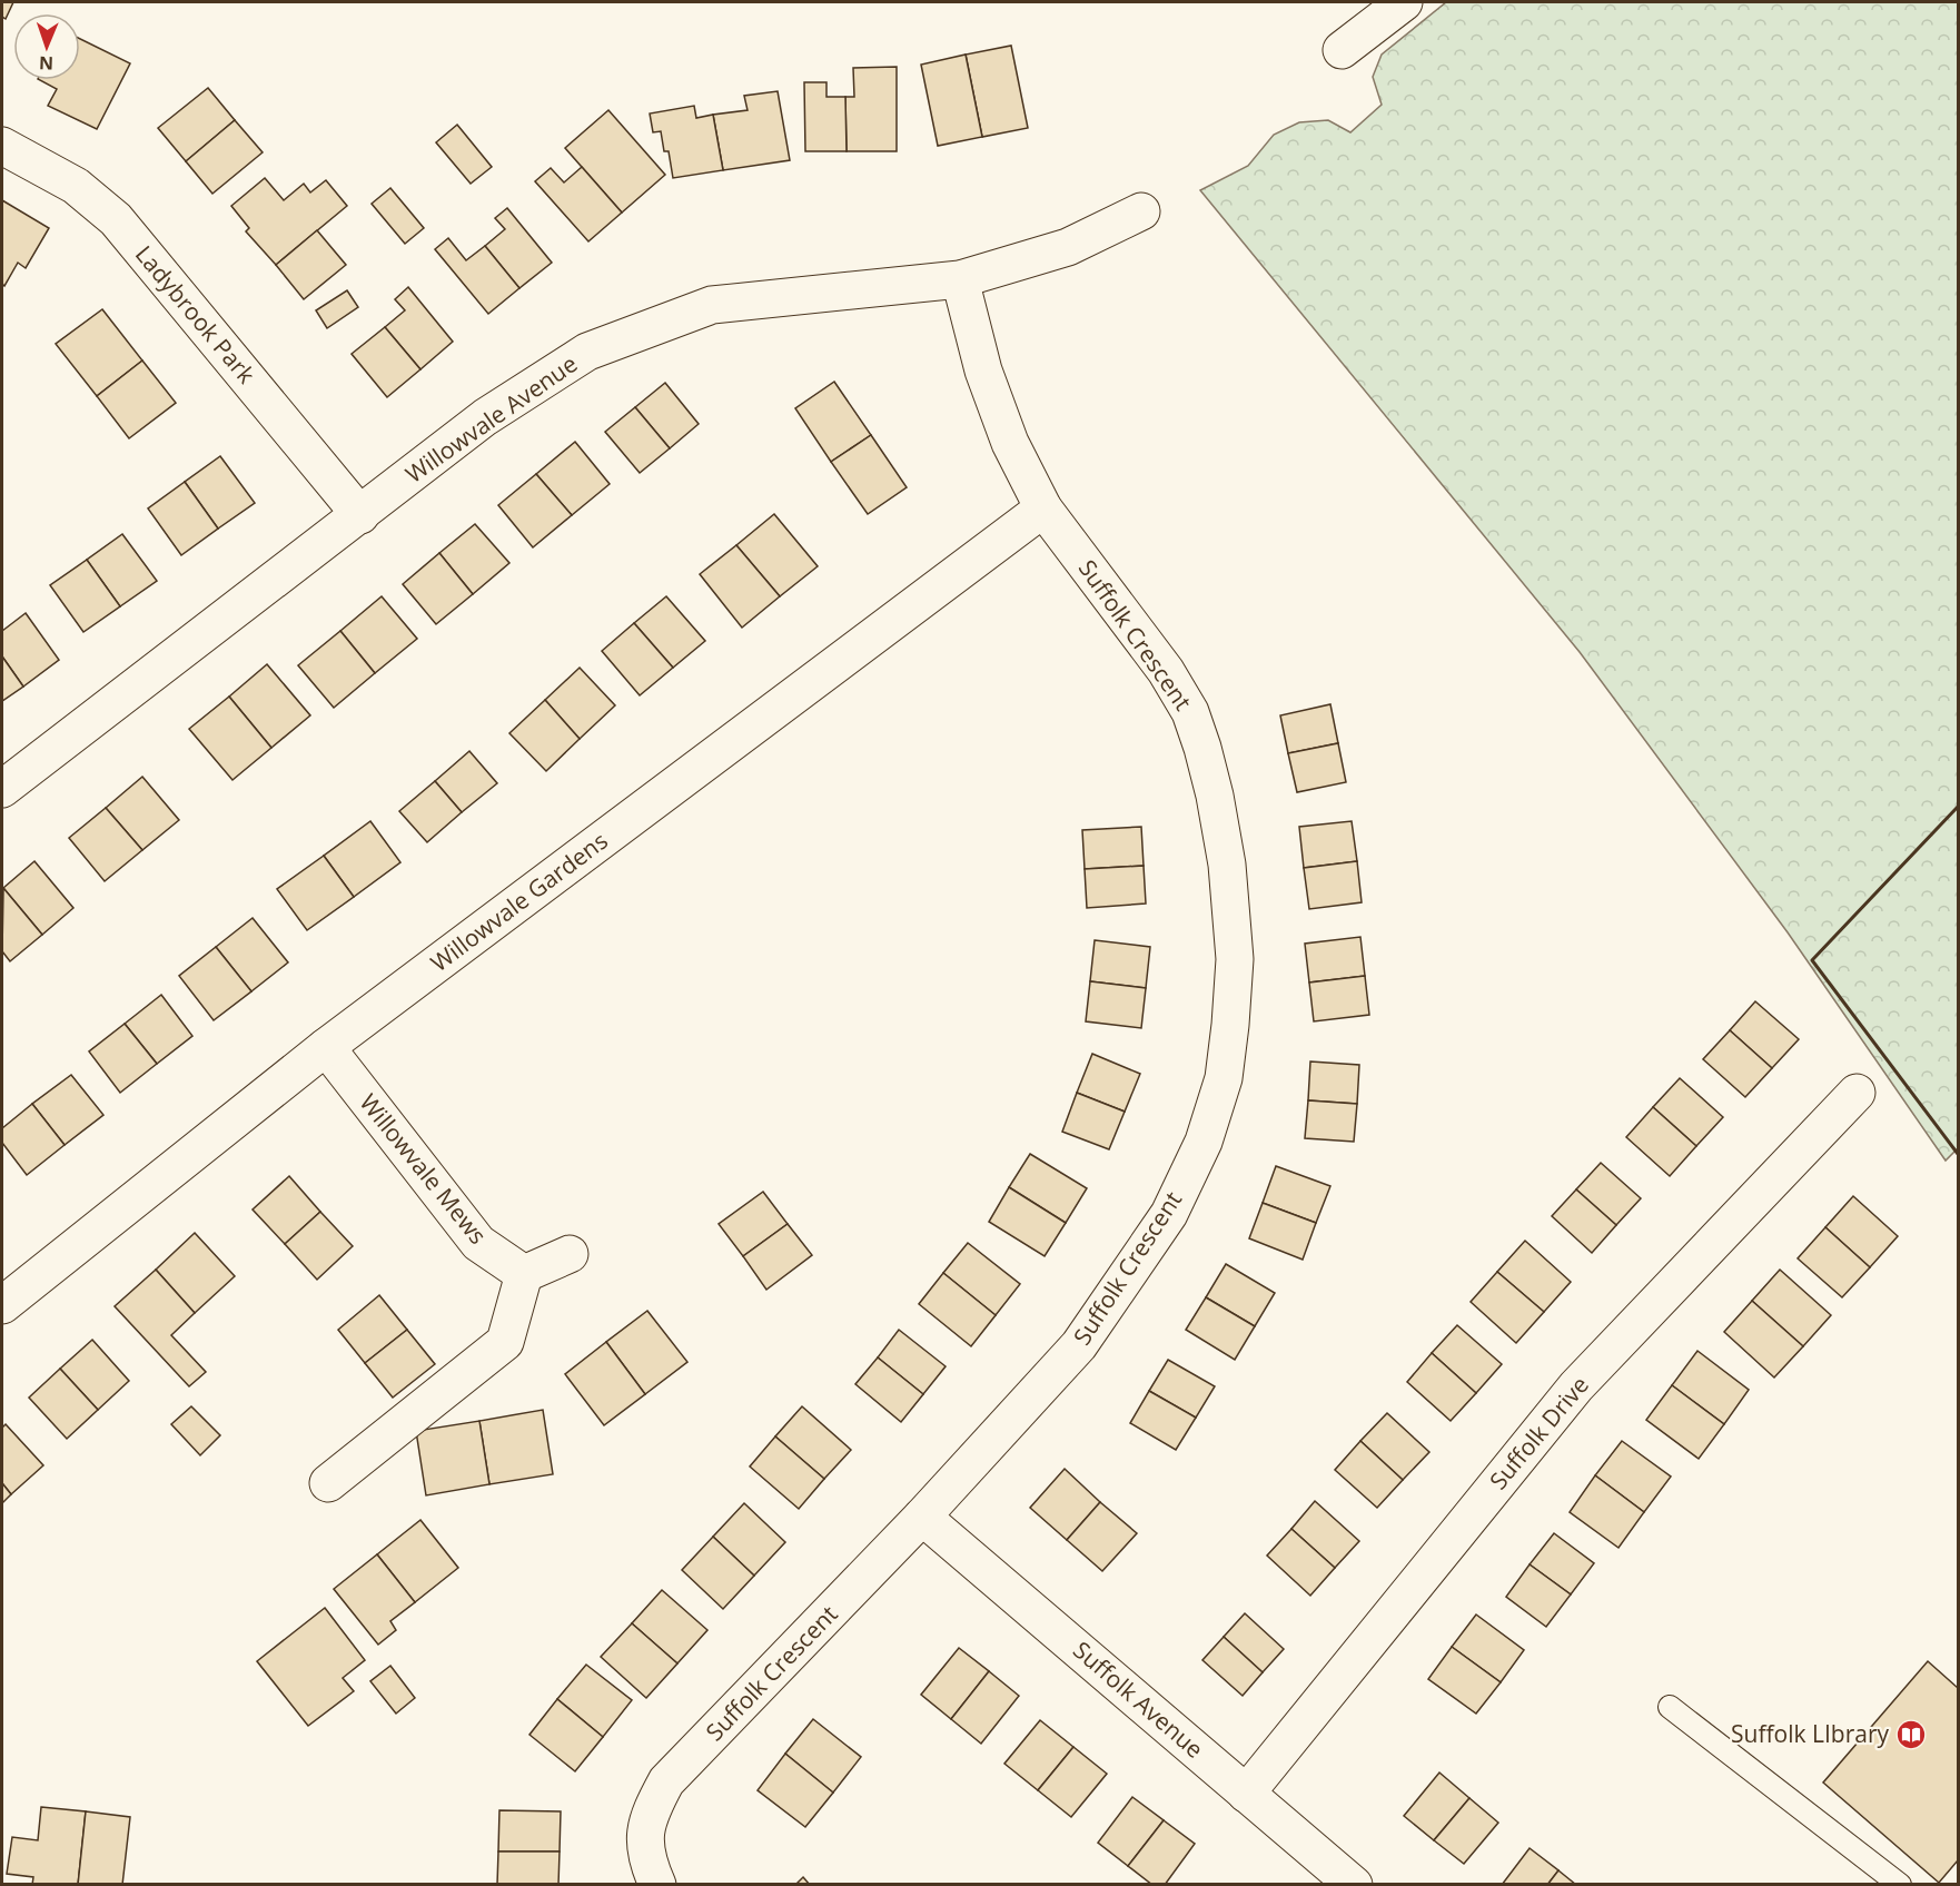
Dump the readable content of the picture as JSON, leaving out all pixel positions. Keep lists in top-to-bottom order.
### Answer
{
  "streets": {
    "street": [
      "Ladybrook Park",
      "Willowvale Avenue",
      "Suffolk Crescent",
      "Willowvale Gardens",
      "Willowvale Mews",
      "Suffolk Drive",
      "Suffolk Avenue"
    ]
  },
  "crossings": [
    ["Ladybrook Park", "Willowvale Avenue"],
    ["Willowvale Avenue", "Suffolk Crescent"],
    ["Suffolk Crescent", "Willowvale Gardens"],
    ["Suffolk Crescent", "Suffolk Avenue"],
    ["Willowvale Gardens", "Willowvale Mews"],
    ["Suffolk Drive", "Suffolk Avenue"]
  ],
  "places": {
    "library": ["Suffolk LIbrary"]
  },
  "north": "bottom"
}
